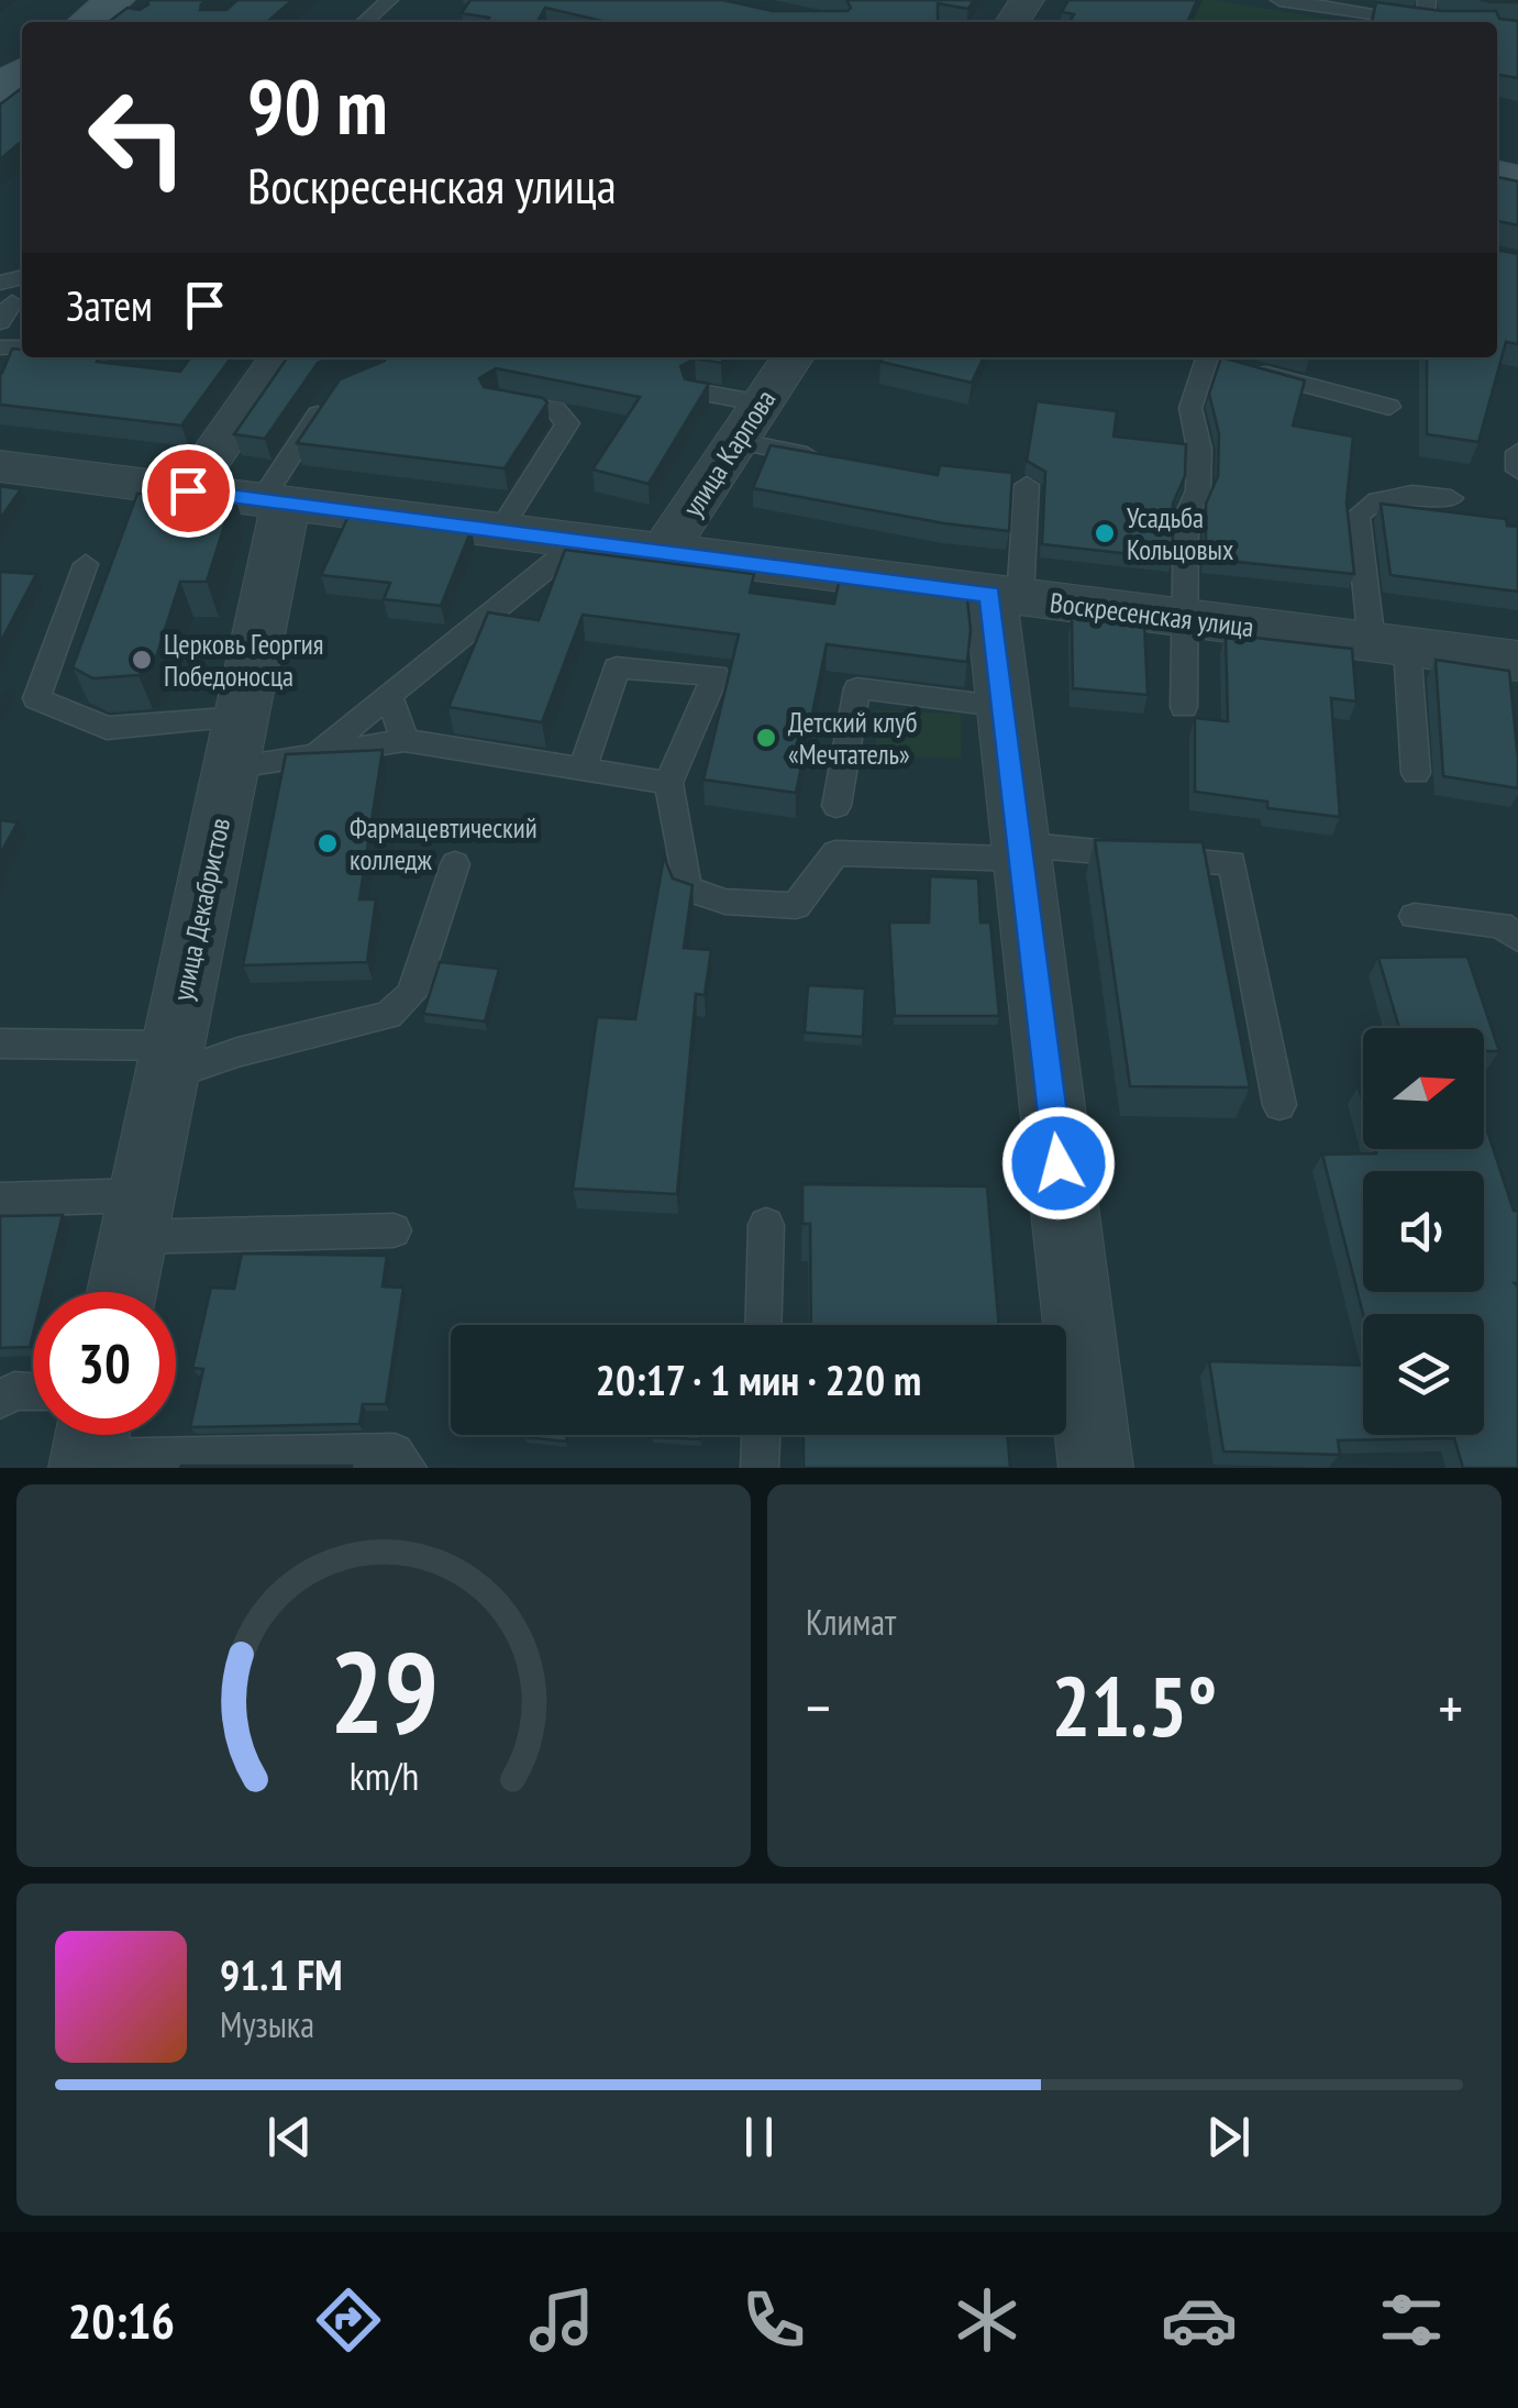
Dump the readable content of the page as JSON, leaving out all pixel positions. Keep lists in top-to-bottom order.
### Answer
{
  "streets": {
    "street": ["улица Карпова", "Воскресенская улица", "улица Декабристов"]
  },
  "crossings": [
    ["улица Карпова", "Воскресенская улица"],
    ["Воскресенская улица", "улица Декабристов"]
  ],
  "places": [
    "Усадьба Кольцовых",
    "Церковь Георгия Победоносца",
    "Детский клуб «Мечтатель»",
    "Фармацевтический колледж"
  ],
  "north": "right",
  "page": {
    "turn": ["90 m", "Воскресенская улица"],
    "then": "Затем",
    "limit": "30",
    "trip": "20:17 · 1 мин · 220 m",
    "tile": "Климат",
    "heat": ["−", "21.5°", "+"],
    "song": ["91.1 FM", "Музыка"],
    "tabs": "20:16",
    "gauge": ["29", "km/h"]
  }
}
